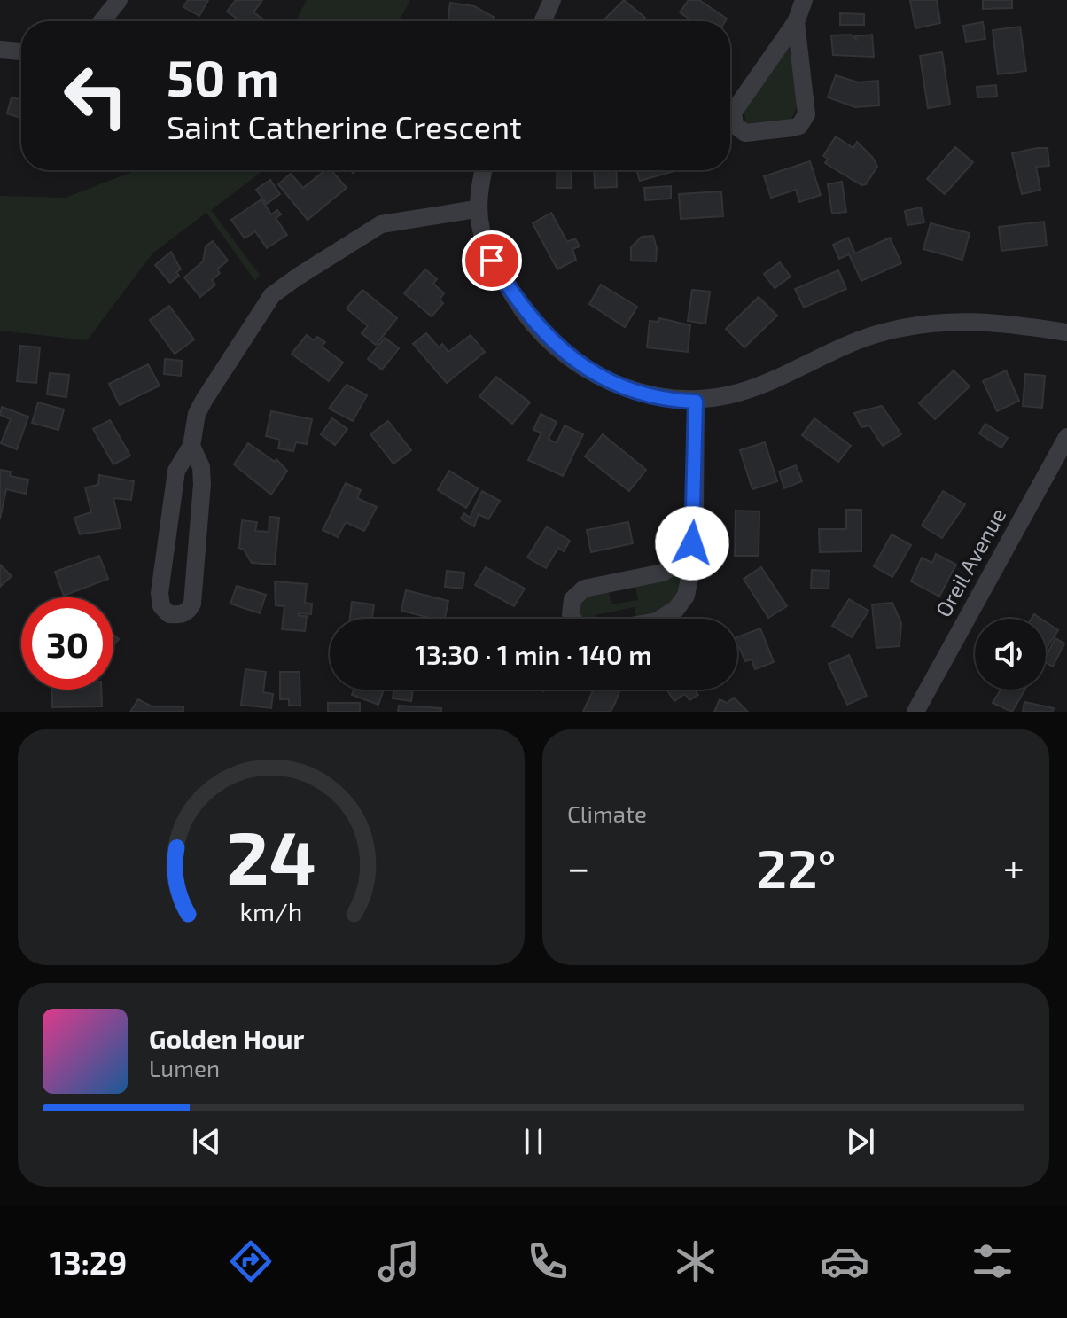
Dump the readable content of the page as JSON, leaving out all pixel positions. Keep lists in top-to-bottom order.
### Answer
{
  "streets": {
    "street": ["Oreil Avenue"]
  },
  "page": {
    "turn": ["50 m", "Saint Catherine Crescent"],
    "limit": "30",
    "trip": "13:30 · 1 min · 140 m",
    "tile": "Climate",
    "heat": ["−", "22°", "+"],
    "song": ["Golden Hour", "Lumen"],
    "tabs": "13:29",
    "gauge": ["24", "km/h"]
  }
}
